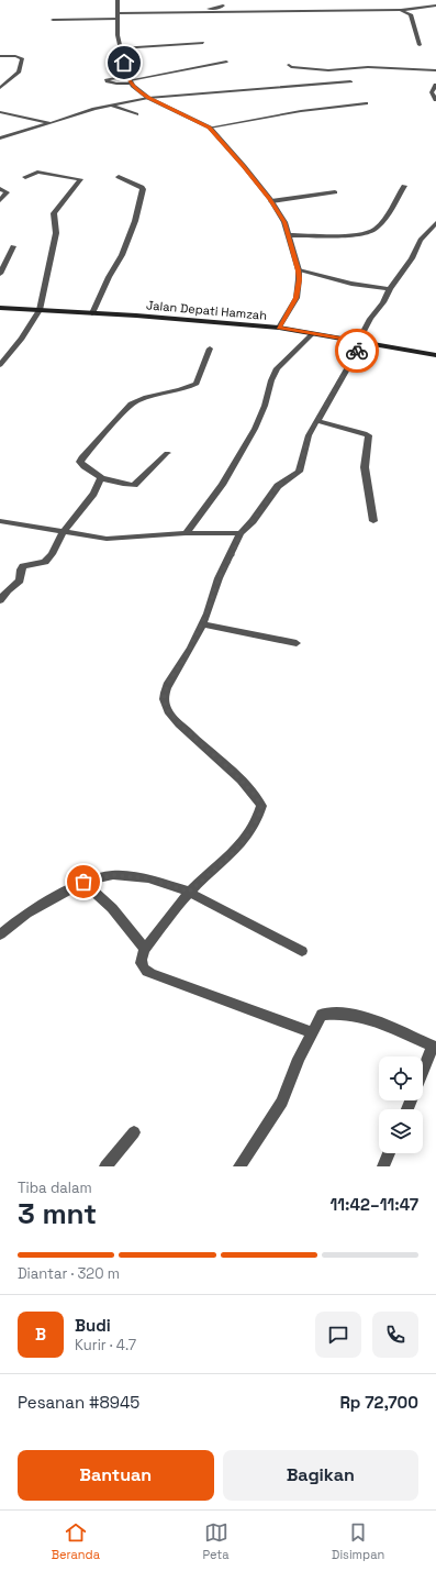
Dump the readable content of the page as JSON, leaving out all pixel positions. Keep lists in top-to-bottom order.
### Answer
{
  "streets": {
    "main road": ["Jalan Depati Hamzah"]
  },
  "page": {
    "heading": ["3 mnt", "Tiba dalam", "11:42–11:47"],
    "panel": [
      "Budi",
      "Kurir · 4.7",
      "Pesanan #8945",
      "Rp 72,700"
    ],
    "bar": "Diantar · 320 m",
    "round": "B",
    "buttons": ["Bantuan", "Bagikan"],
    "tabs": ["Beranda", "Peta", "Disimpan"]
  }
}
